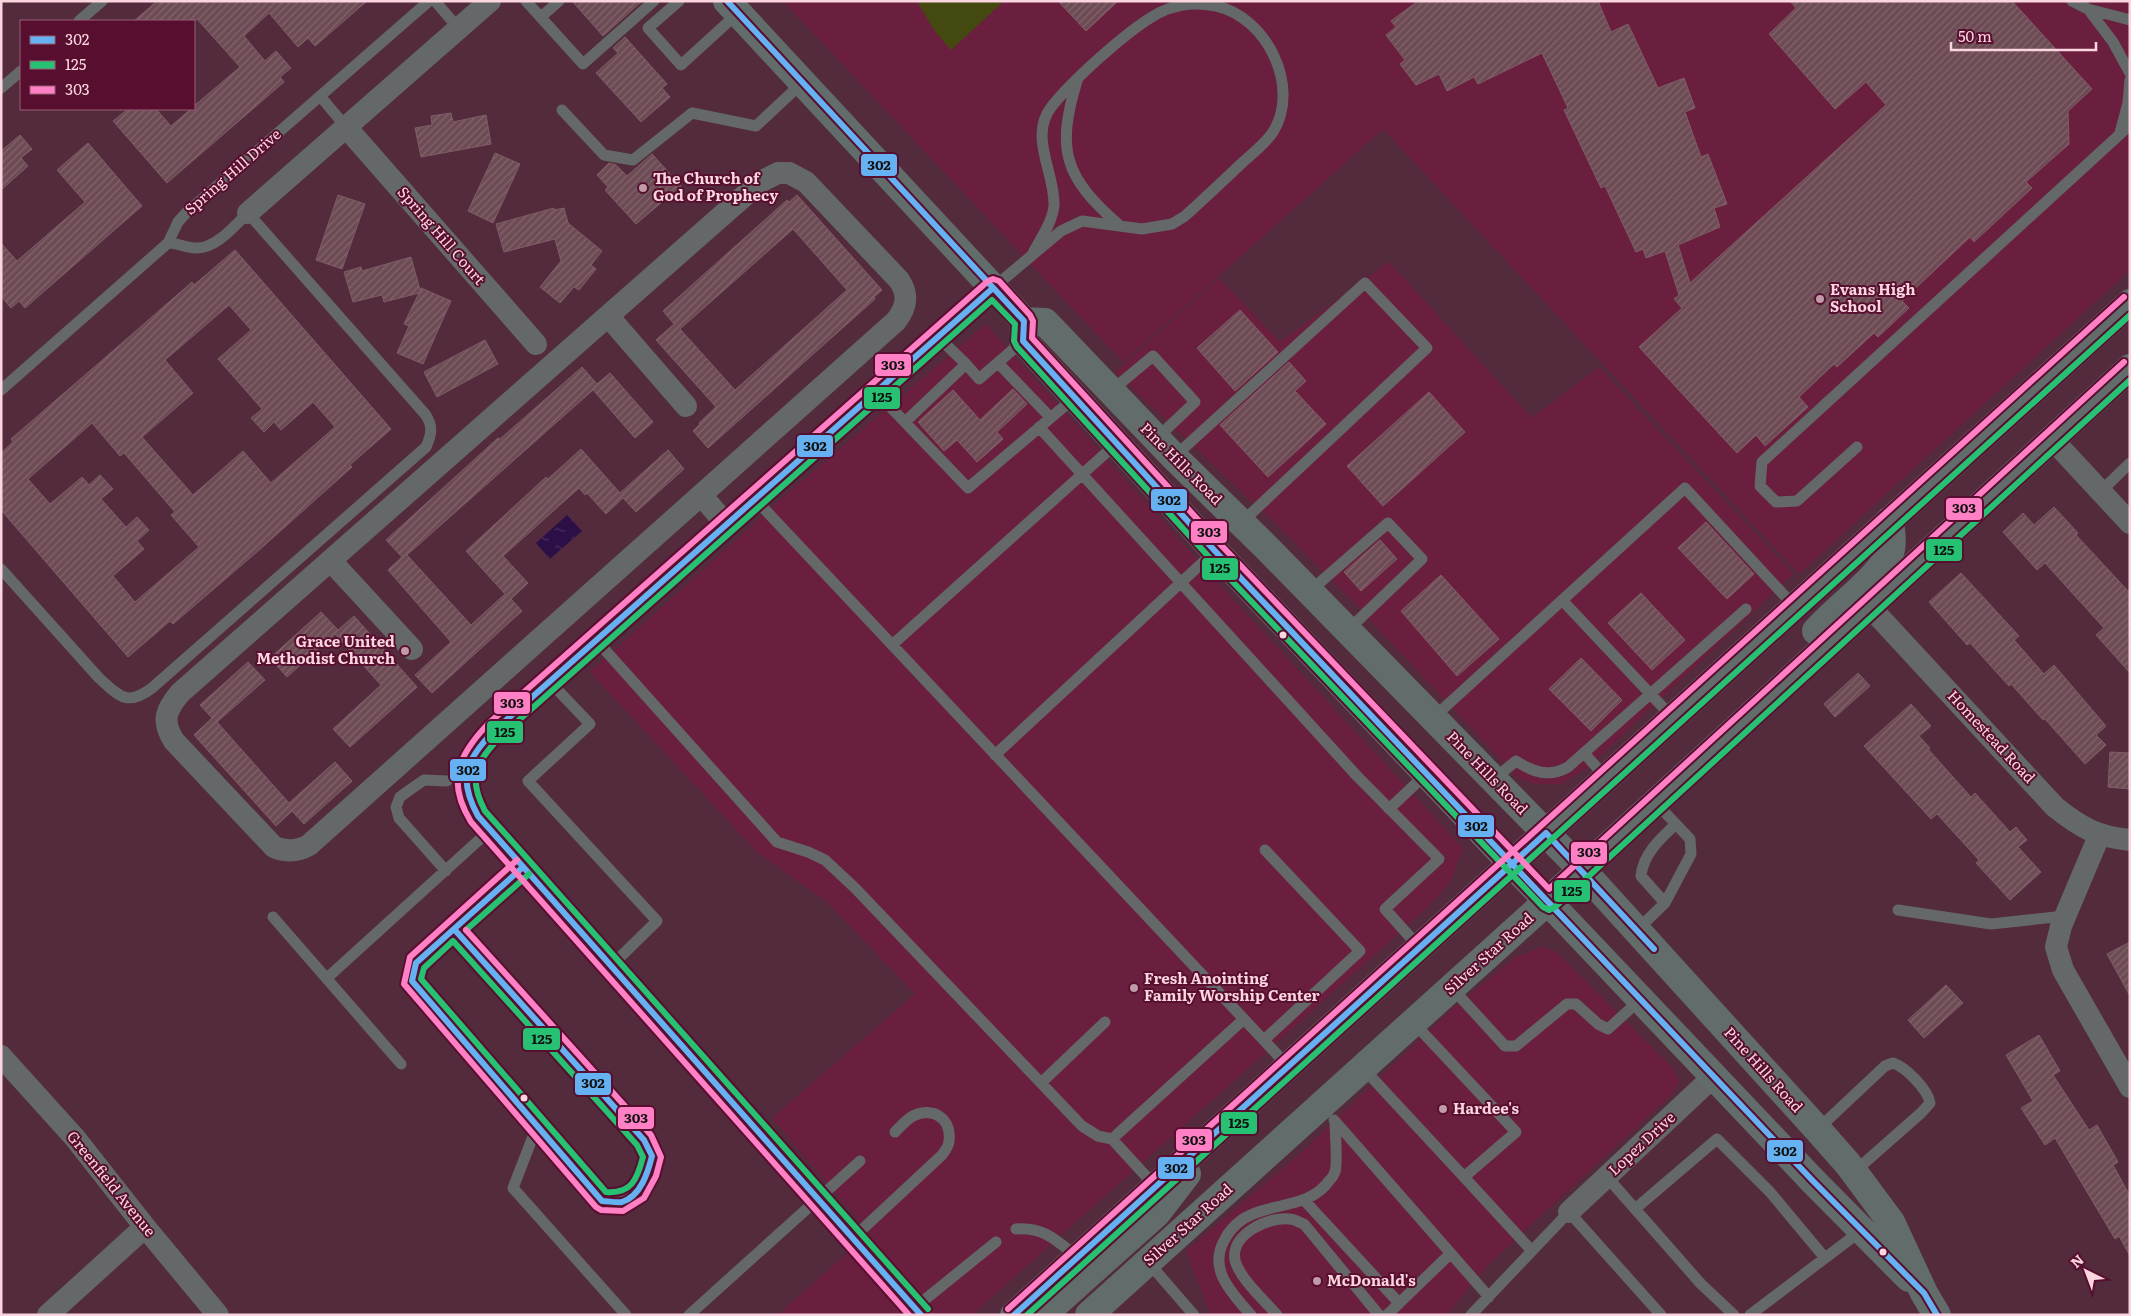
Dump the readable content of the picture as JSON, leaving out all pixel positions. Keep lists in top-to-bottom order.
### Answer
{
  "streets": {
    "main road": ["Pine Hills Road", "Silver Star Road"],
    "street": [
      "Spring Hill Court",
      "Homestead Road",
      "Lopez Drive",
      "Greenfield Avenue"
    ],
    "lane": ["Spring Hill Drive"]
  },
  "crossings": [
    ["Pine Hills Road", "Silver Star Road"],
    ["Pine Hills Road", "Lopez Drive"],
    ["Homestead Road", "Silver Star Road"]
  ],
  "places": [
    "The Church of God of Prophecy",
    "Evans High School",
    "Grace United Methodist Church",
    "Fresh Anointing Family Worship Center",
    "Hardee's",
    "McDonald's"
  ],
  "lines": ["transit line 302", "transit line 303", "transit line 125"],
  "legend": ["302", "125", "303"],
  "scale_bar": "50 m",
  "north": "top left"
}
